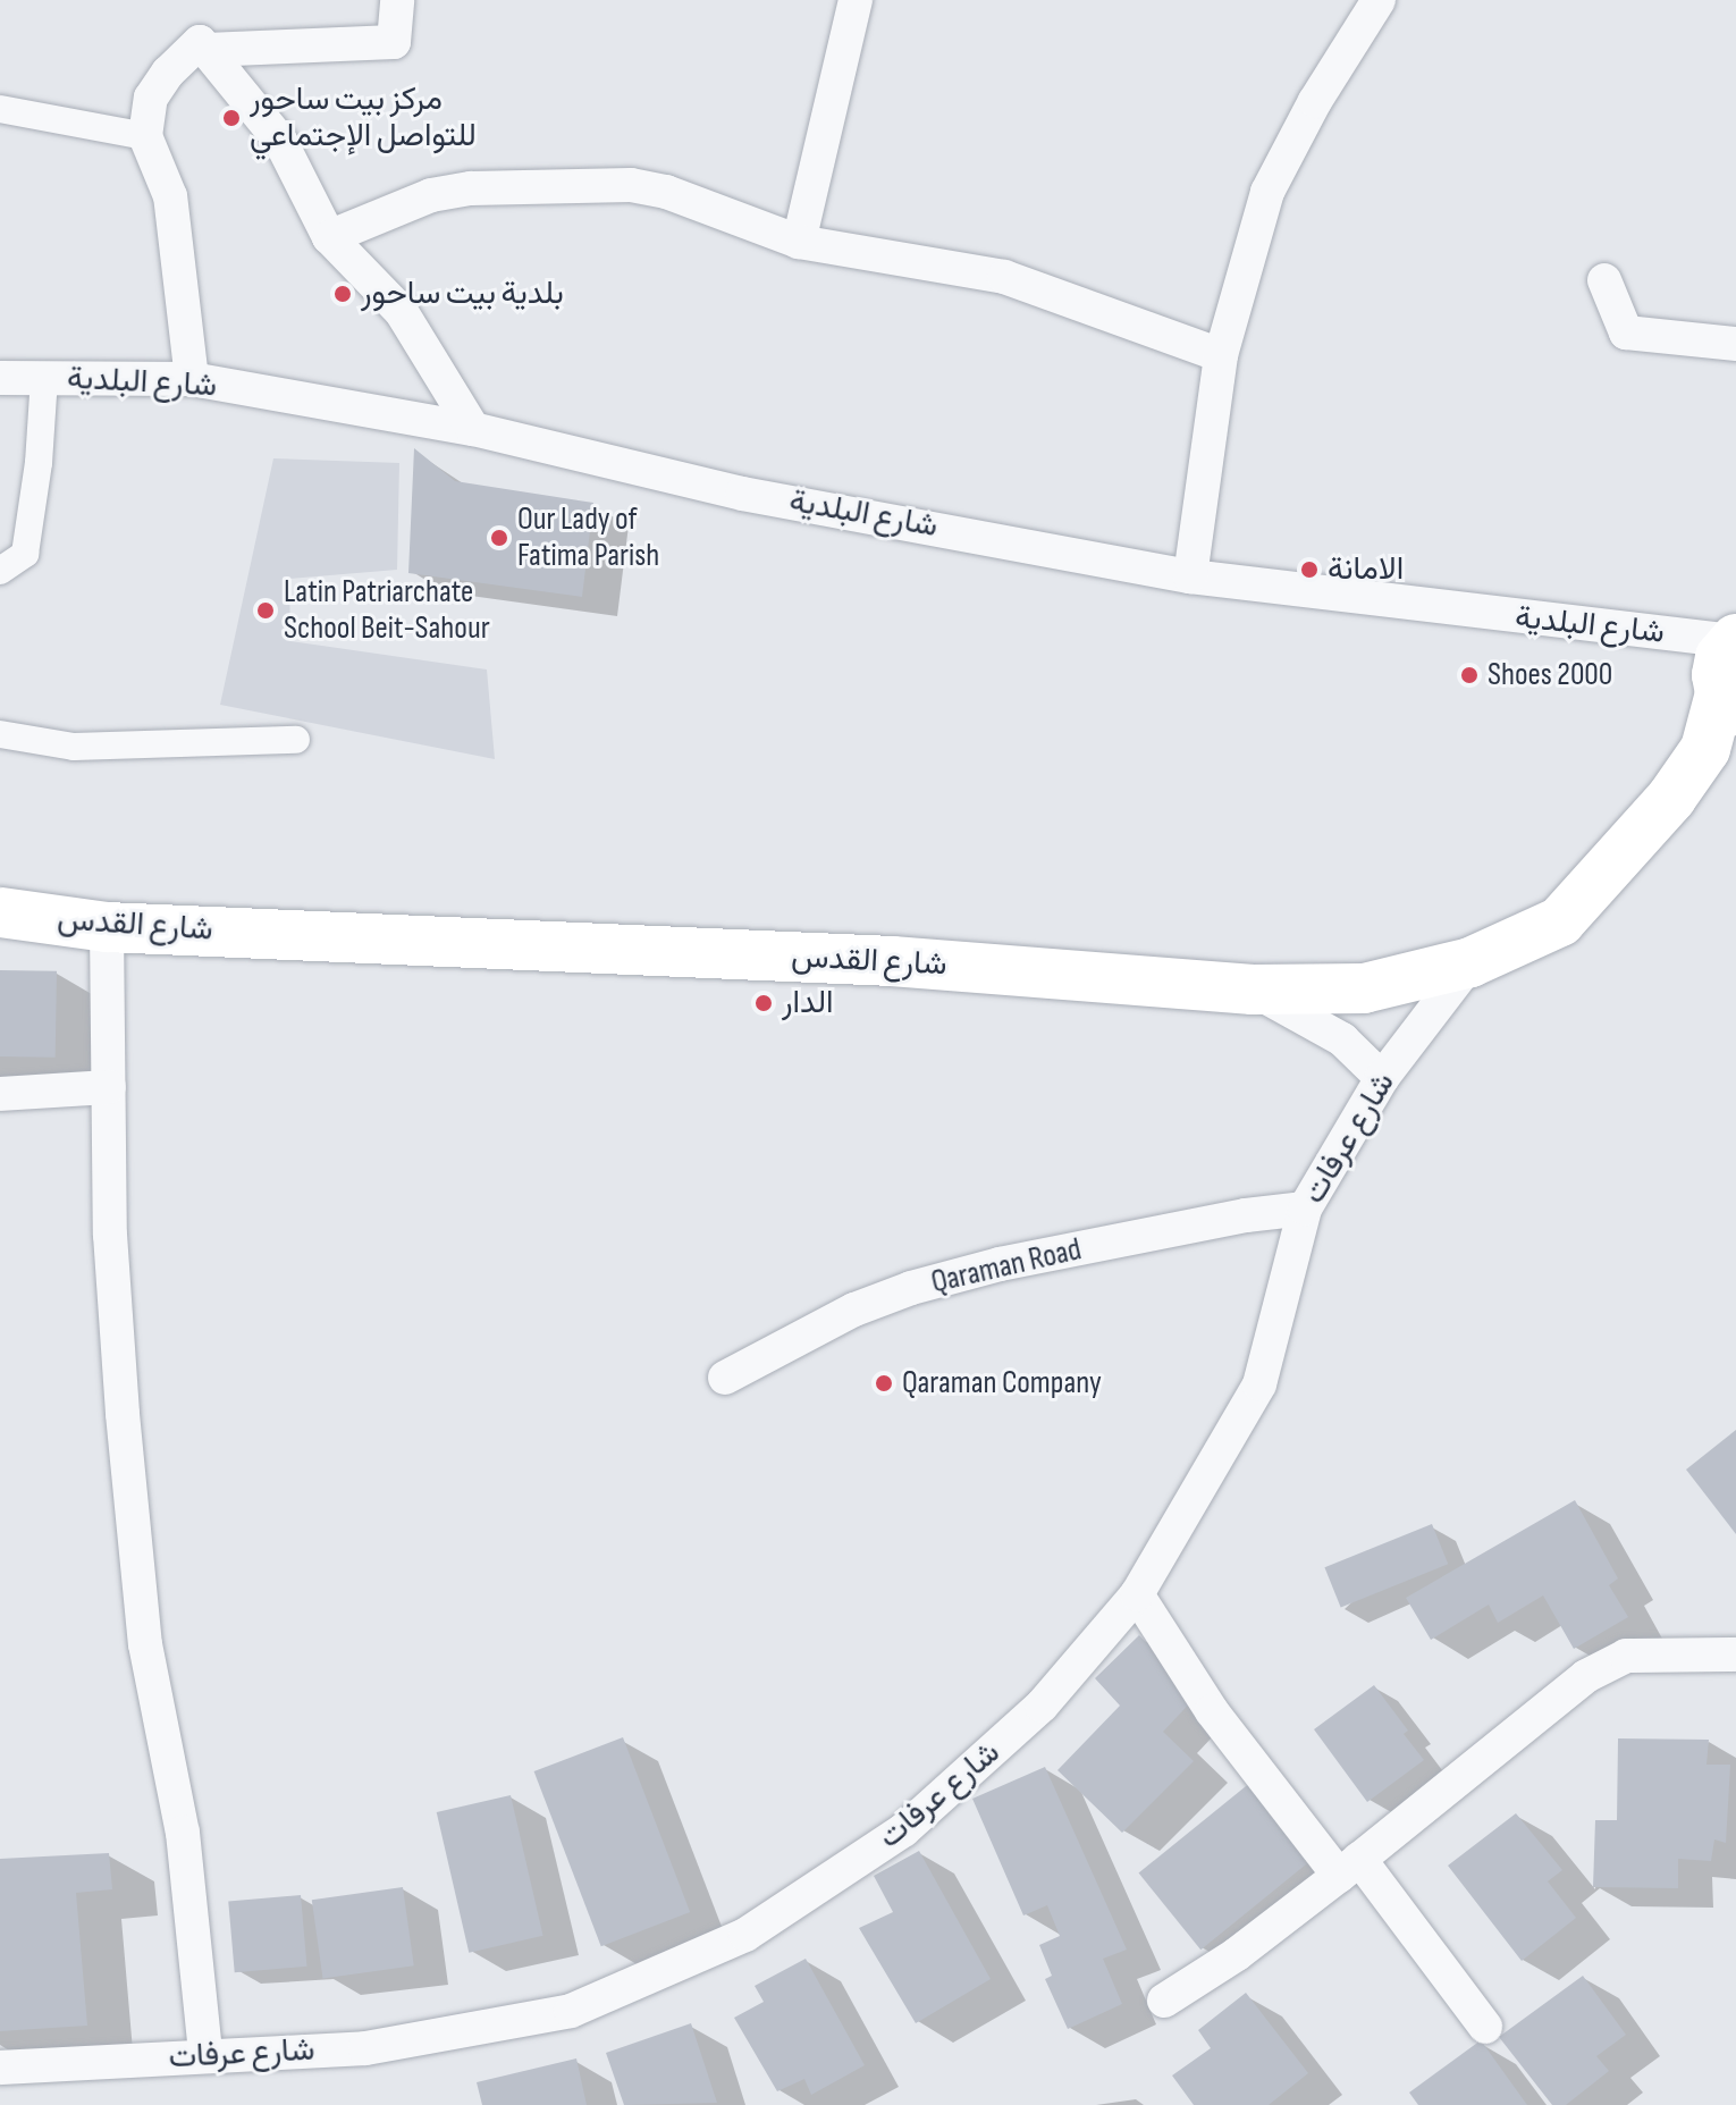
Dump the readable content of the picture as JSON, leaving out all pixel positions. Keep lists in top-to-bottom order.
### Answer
{
  "streets": {
    "main road": ["شارع القدس"],
    "street": ["شارع البلدية", "شارع عرفات", "Qaraman Road"]
  },
  "crossings": [
    ["شارع البلدية", "شارع القدس"],
    ["شارع القدس", "شارع عرفات"],
    ["شارع عرفات", "Qaraman Road"]
  ],
  "places": [
    "مركز بيت ساحور للتواصل الإجتماعي",
    "بلدية بيت ساحور",
    "Our Lady of Fatima Parish",
    "الامانة",
    "Latin Patriarchate School Beit-Sahour",
    "Shoes 2000",
    "الدار",
    "Qaraman Company"
  ]
}
